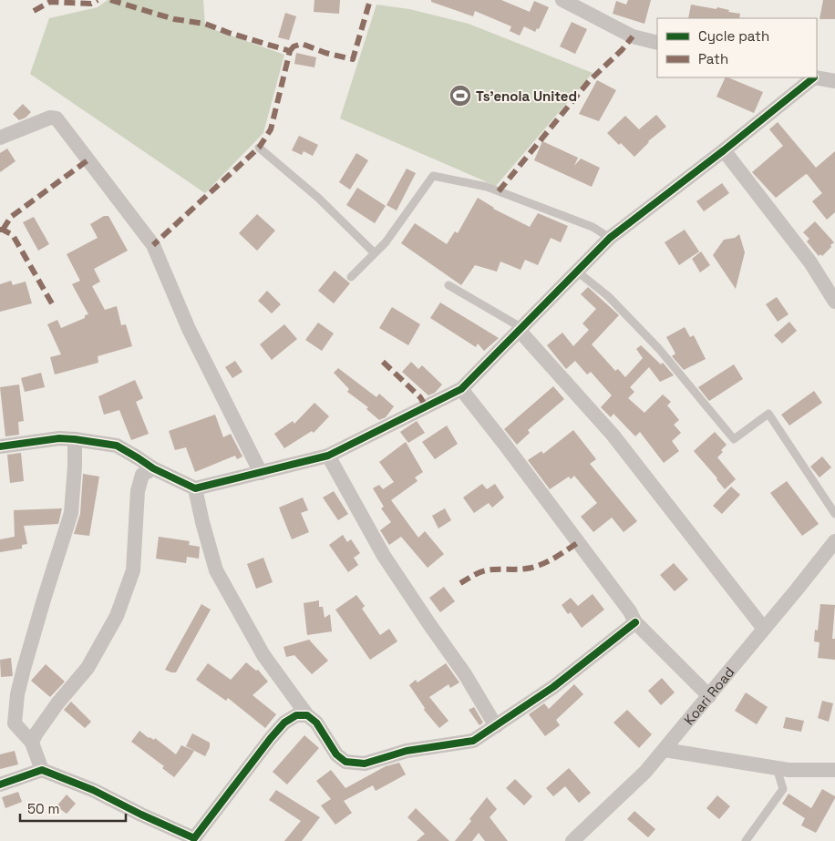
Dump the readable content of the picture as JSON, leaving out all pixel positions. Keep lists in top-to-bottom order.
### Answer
{
  "streets": {
    "street": ["Koari Road"]
  },
  "places": {
    "sports": ["Ts'enola United"]
  },
  "legend": ["Cycle path", "Path"],
  "scale_bar": "50 m"
}
